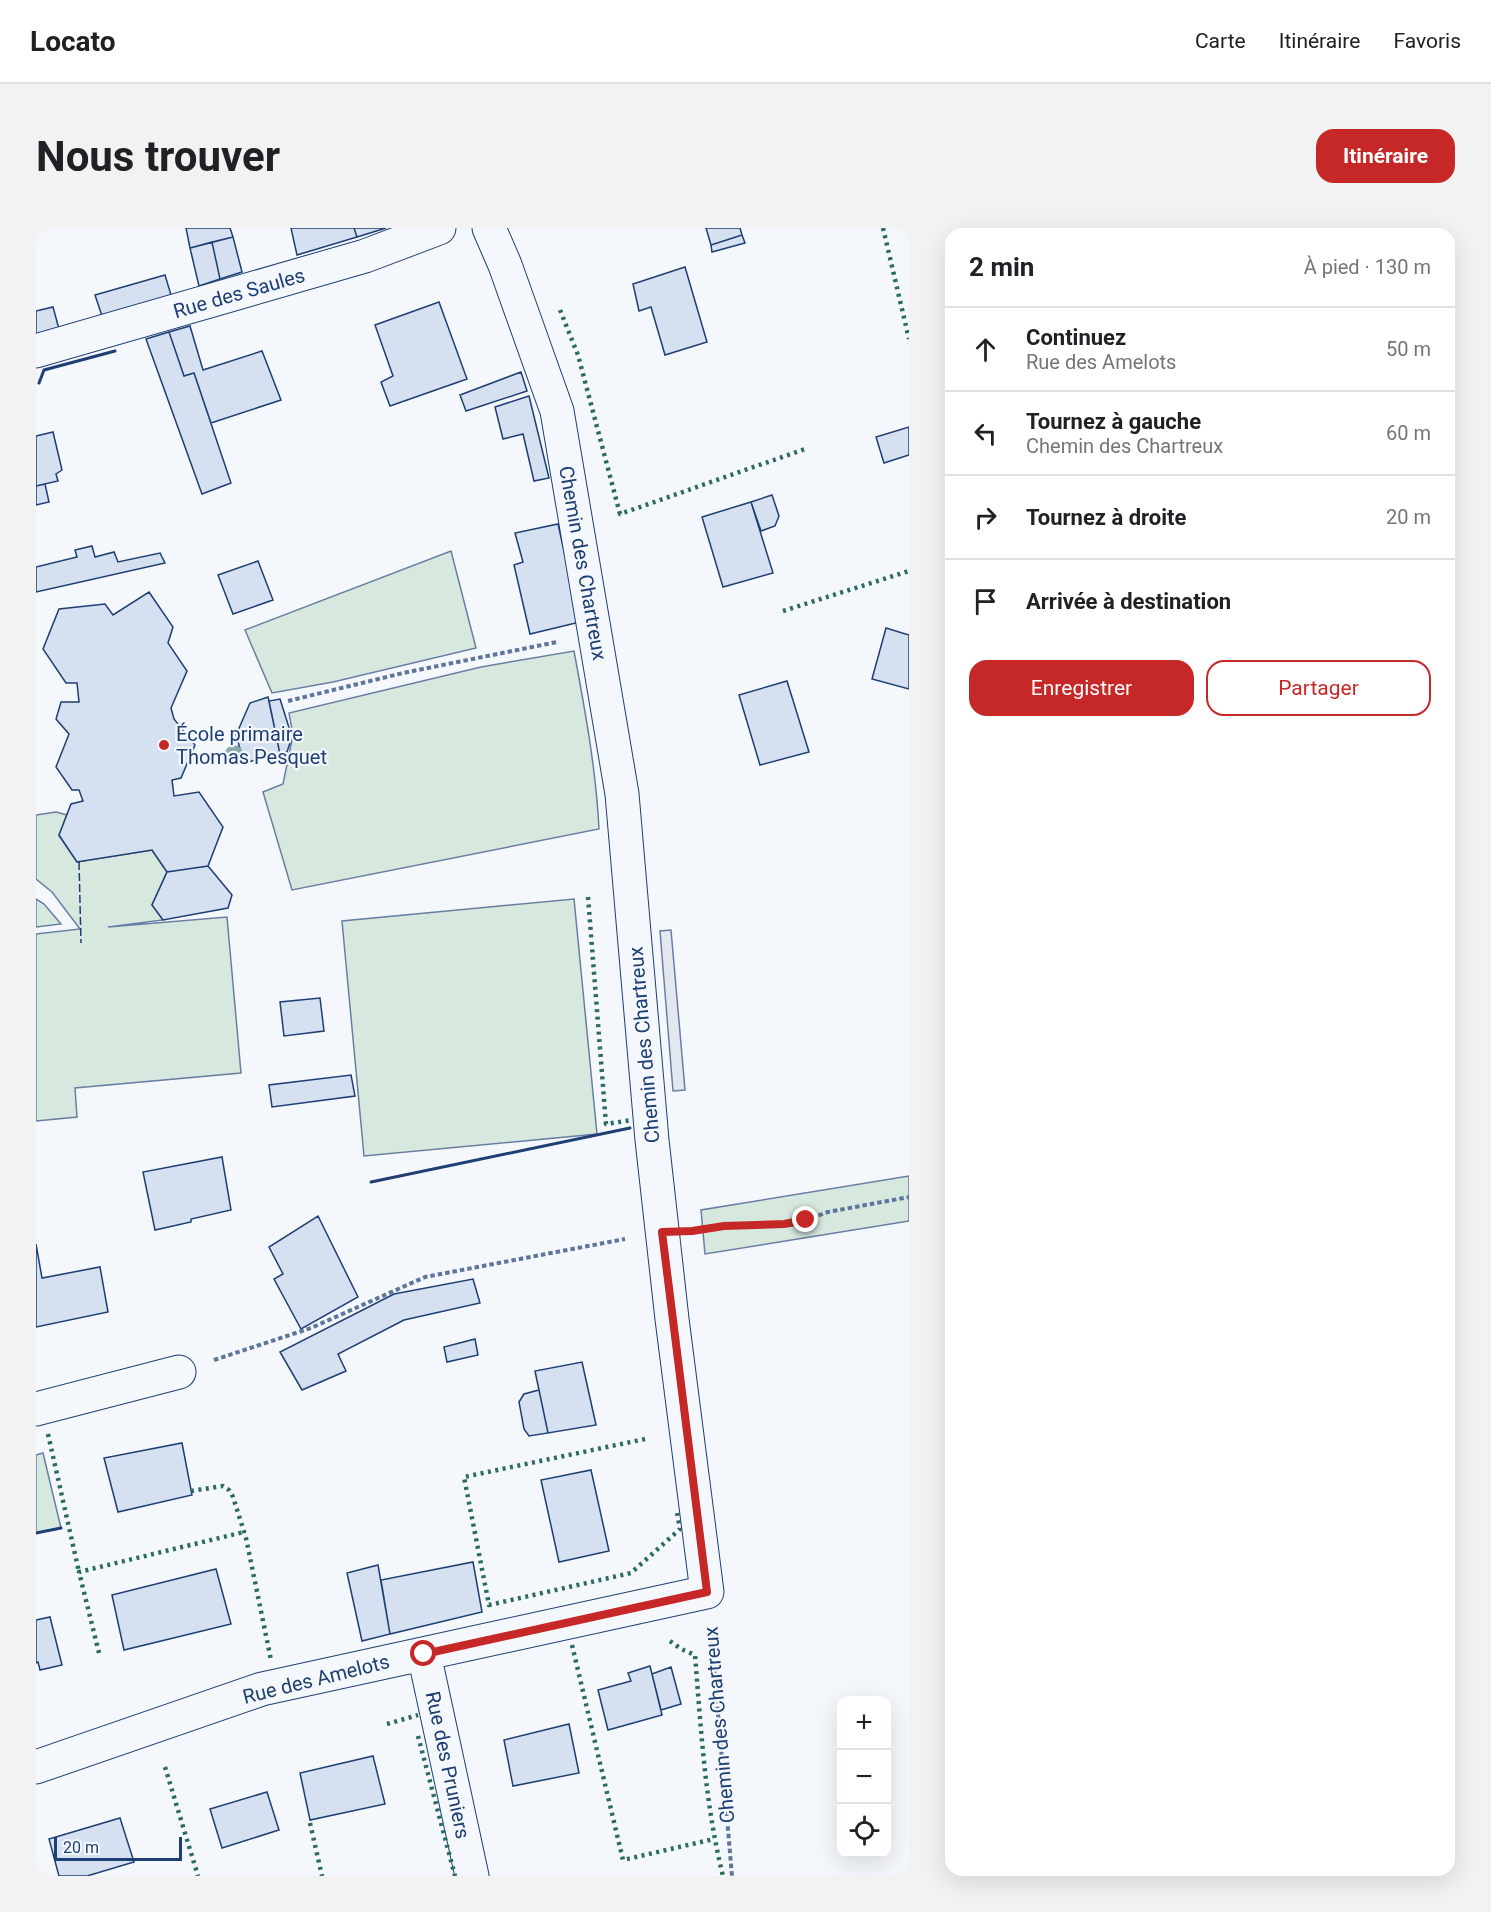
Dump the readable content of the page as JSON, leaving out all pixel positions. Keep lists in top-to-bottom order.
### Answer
{
  "streets": {
    "street": [
      "Rue des Saules",
      "Chemin des Chartreux",
      "Rue des Amelots",
      "Rue des Pruniers"
    ]
  },
  "crossings": [
    ["Chemin des Chartreux", "Rue des Amelots"],
    ["Rue des Amelots", "Rue des Pruniers"]
  ],
  "places": ["École primaire Thomas Pesquet"],
  "scale_bar": "20 m",
  "page": {
    "header": "Locato",
    "nav": ["Carte", "Itinéraire", "Favoris"],
    "buttons": [
      "Itinéraire",
      ["Enregistrer", "Partager"]
    ],
    "title": "Nous trouver",
    "heading": ["2 min", "À pied · 130 m"],
    "list": [
      ["Continuez", "Rue des Amelots", "50 m"],
      ["Tournez à gauche", "Chemin des Chartreux", "60 m"],
      ["Tournez à droite", "20 m"],
      "Arrivée à destination"
    ],
    "map_buttons": ["+", "−"],
    "scale": "20 m"
  }
}
